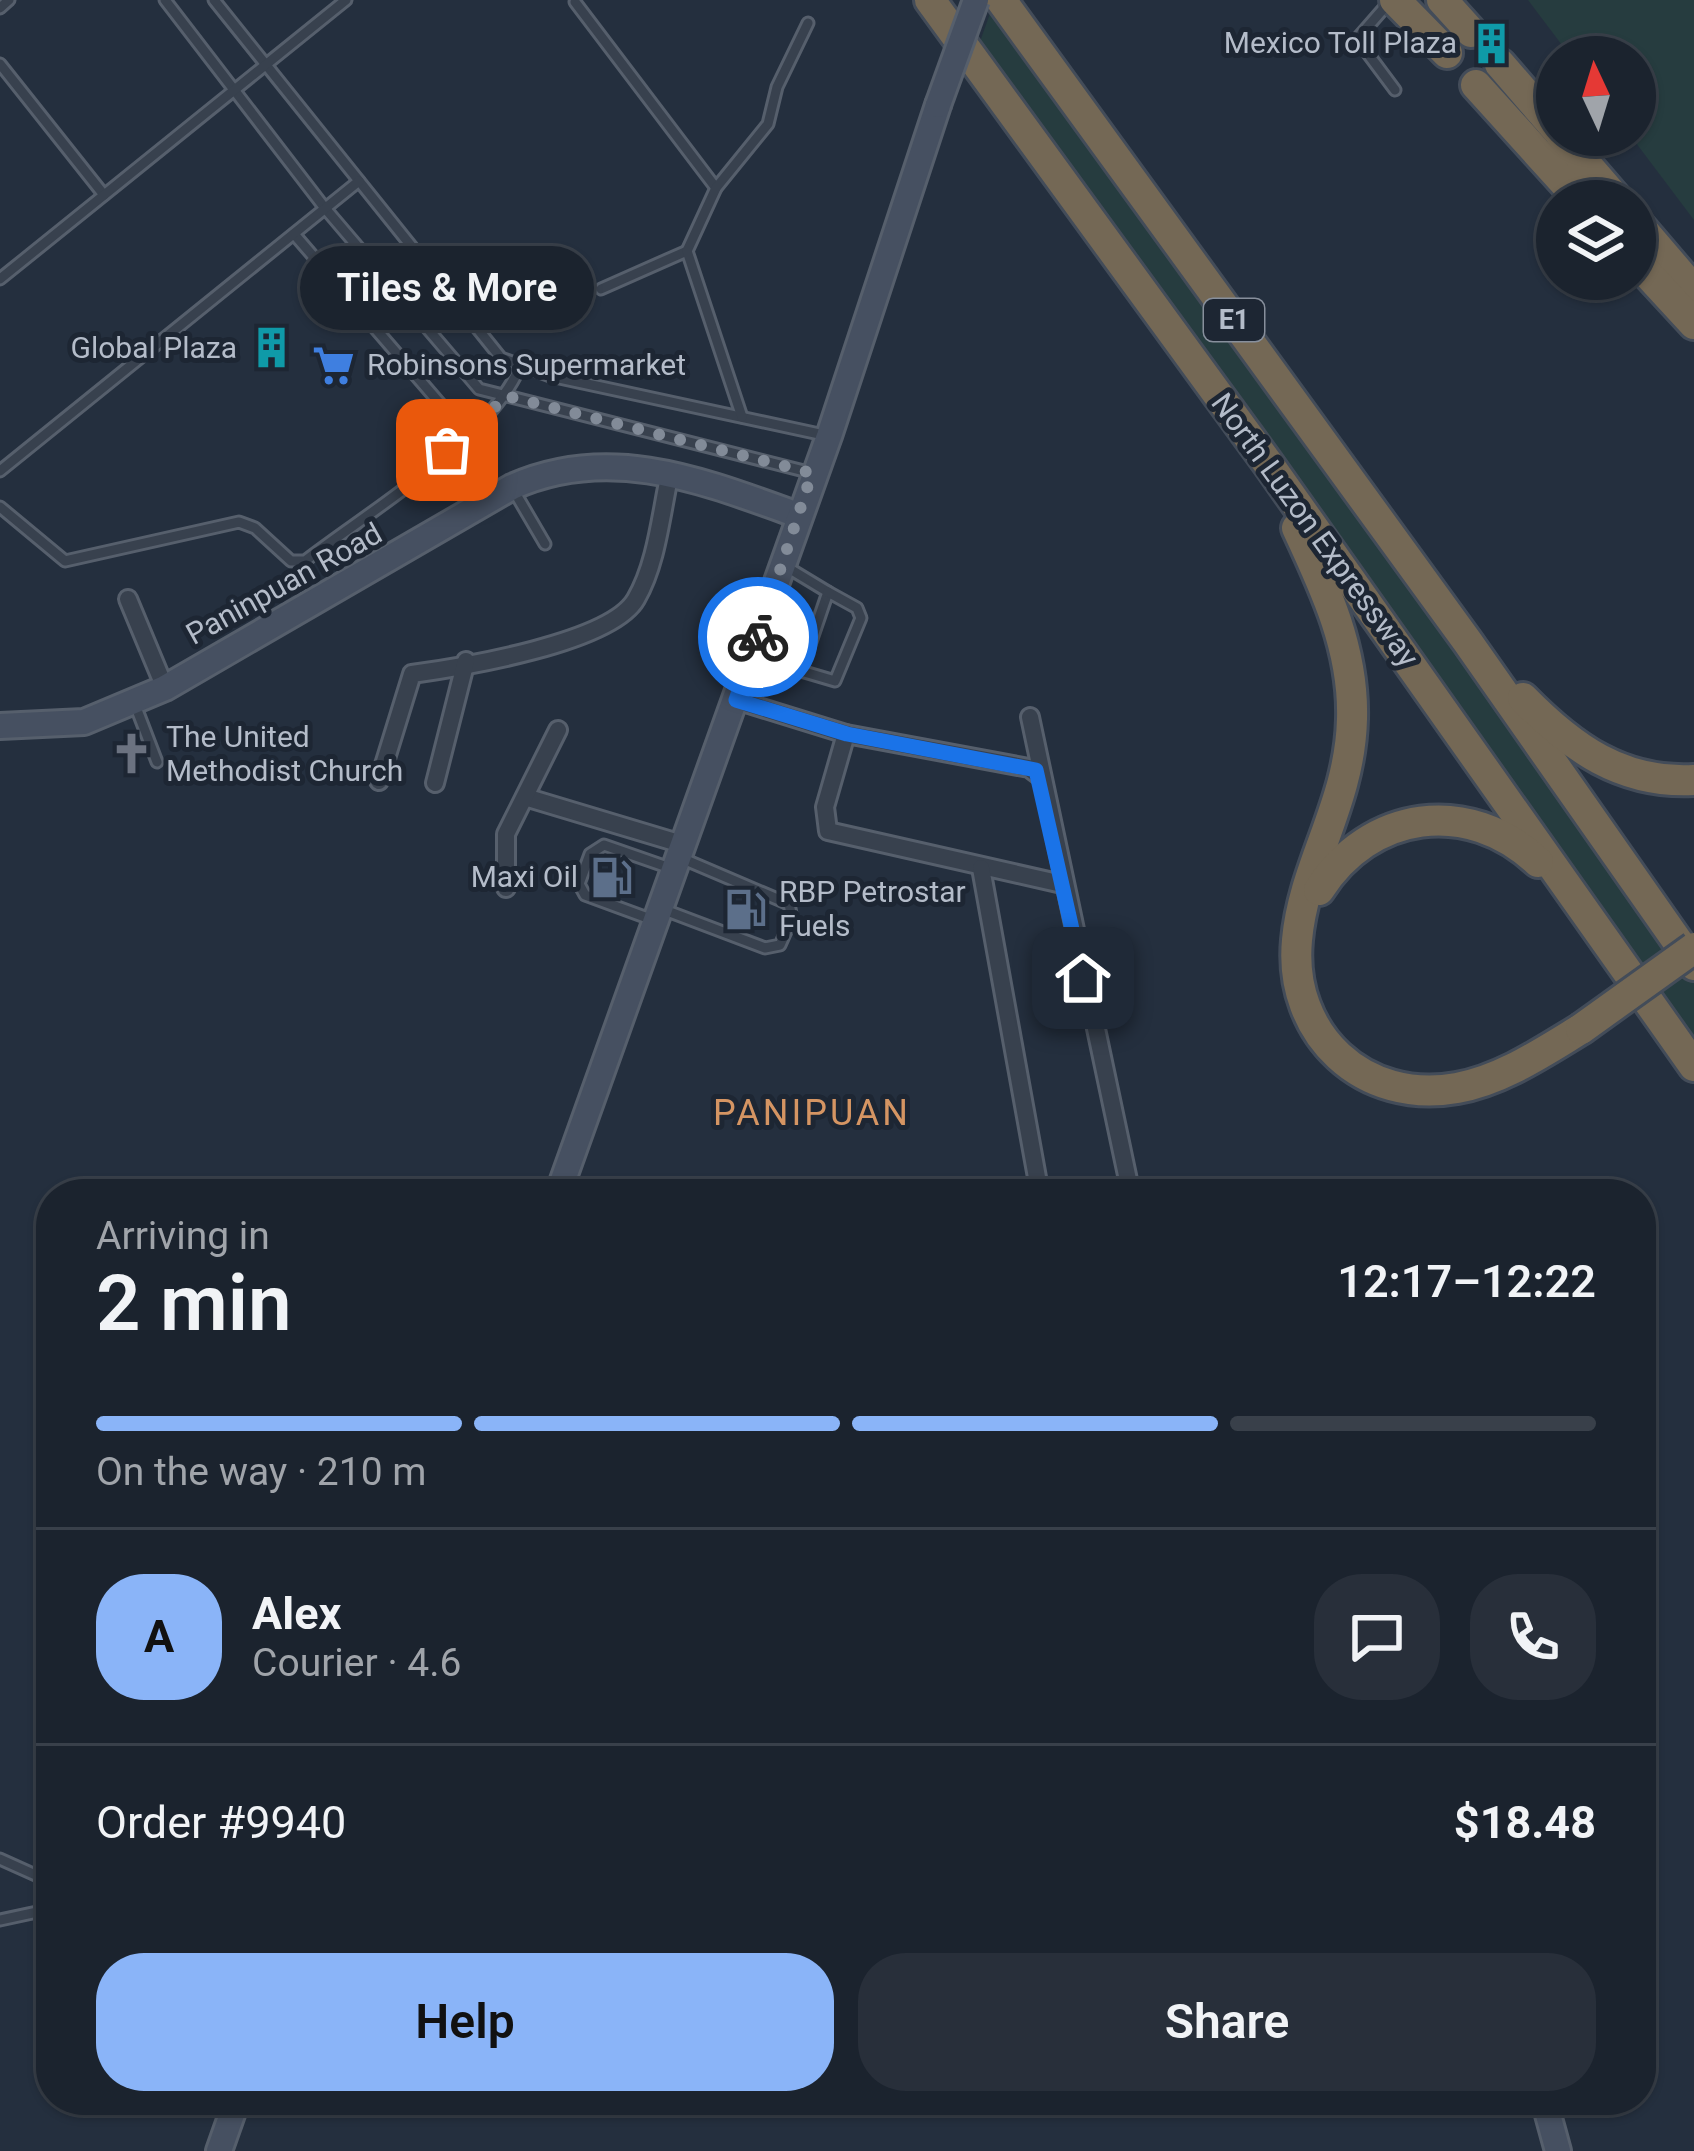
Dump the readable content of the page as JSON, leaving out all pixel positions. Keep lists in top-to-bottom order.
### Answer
{
  "streets": {
    "highway": ["E1", "North Luzon Expressway"],
    "main road": ["Paninpuan Road"]
  },
  "districts": ["PANIPUAN"],
  "places": {
    "building": ["Mexico Toll Plaza", "Global Plaza"],
    "supermarket": ["Robinsons Supermarket"],
    "other": ["Tiles & More"],
    "church": ["The United Methodist Church"],
    "fuel station": ["Maxi Oil", "RBP Petrostar Fuels"]
  },
  "north": "top",
  "page": {
    "bubble": "Tiles & More",
    "heading": ["2 min", "Arriving in", "12:17–12:22"],
    "panel": [
      "Alex",
      "Courier · 4.6",
      "Order #9940",
      "$18.48"
    ],
    "bar": "On the way · 210 m",
    "round": "A",
    "buttons": ["Help", "Share"]
  }
}
